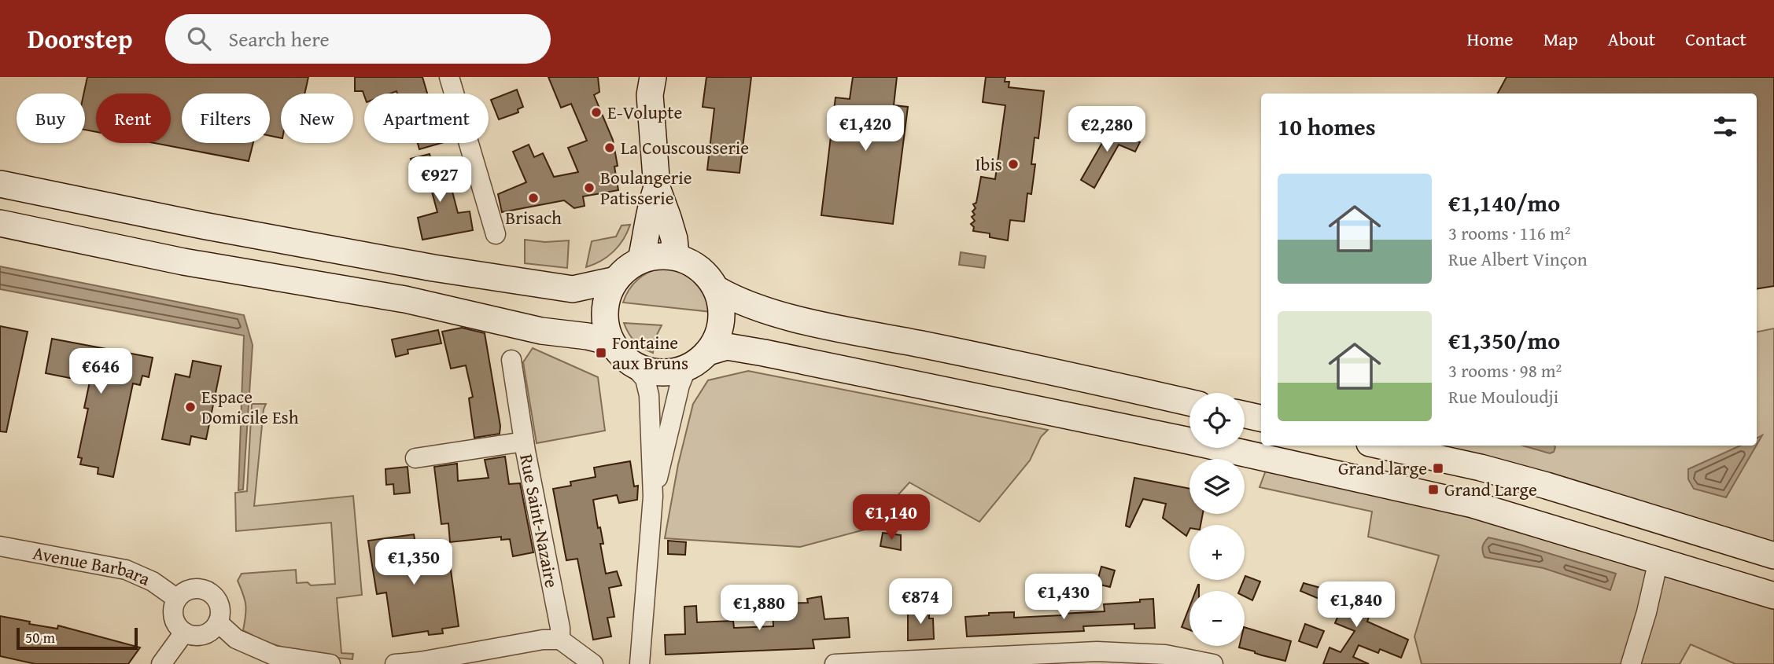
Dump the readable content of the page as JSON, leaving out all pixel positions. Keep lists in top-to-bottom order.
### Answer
{
  "streets": {
    "street": ["Rue Saint-Nazaire", "Avenue Barbara"]
  },
  "places": {
    "other": [
      "E-Volupte",
      "La Couscousserie",
      "Ibis",
      "Boulangerie Patisserie",
      "Brisach",
      "Espace Domicile Esh"
    ],
    "transit": ["Fontaine aux Bruns", "Grand large", "Grand Large"]
  },
  "scale_bar": "50 m",
  "page": {
    "header": "Doorstep",
    "search": "Search here",
    "nav": [
      "Home",
      "Map",
      "About",
      "Contact"
    ],
    "chip": [
      "Buy",
      "Rent",
      "Filters",
      "New",
      "Apartment"
    ],
    "heading": "10 homes",
    "price": [
      "€1,420",
      "€2,280",
      "€927",
      "€646",
      "€1,140",
      "€1,350",
      "€1,430",
      "€874",
      "€1,840",
      "€1,880"
    ],
    "list": [
      {
        "name": "€1,140/mo",
        "note": "3 rooms · 116 m² · Rue Albert Vinçon"
      },
      {
        "name": "€1,350/mo",
        "note": "3 rooms · 98 m² · Rue Mouloudji"
      }
    ],
    "map_buttons": ["+", "−"],
    "scale": "50 m"
  }
}
